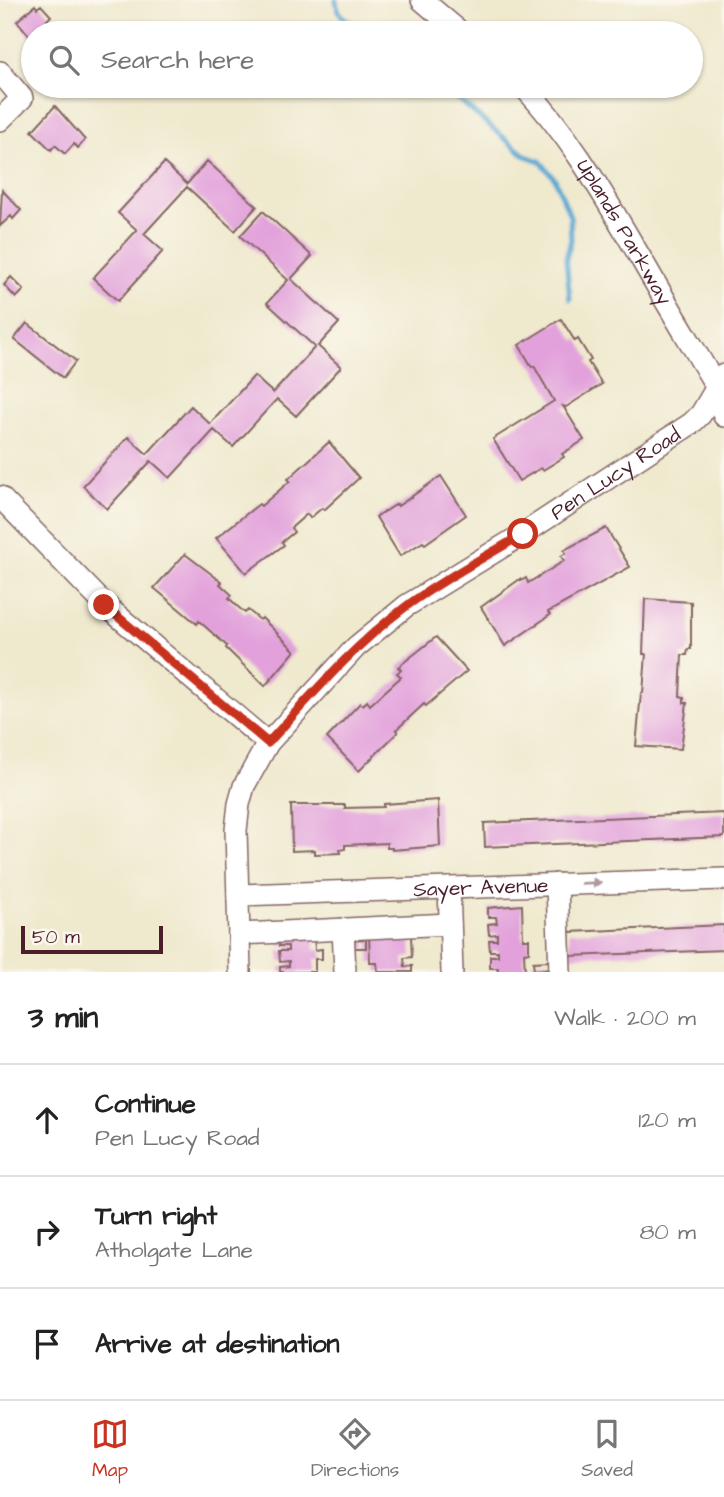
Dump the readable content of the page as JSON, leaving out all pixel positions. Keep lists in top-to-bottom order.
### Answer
{
  "streets": {
    "street": ["Uplands Parkway", "Pen Lucy Road", "Sayer Avenue"]
  },
  "crossings": [
    ["Uplands Parkway", "Pen Lucy Road"],
    ["Pen Lucy Road", "Sayer Avenue"]
  ],
  "scale_bar": "50 m",
  "page": {
    "search": "Search here",
    "scale": "50 m",
    "heading": ["3 min", "Walk · 200 m"],
    "list": [
      ["Continue", "Pen Lucy Road", "120 m"],
      ["Turn right", "Atholgate Lane", "80 m"],
      "Arrive at destination"
    ],
    "nav": ["Map", "Directions", "Saved"]
  }
}
